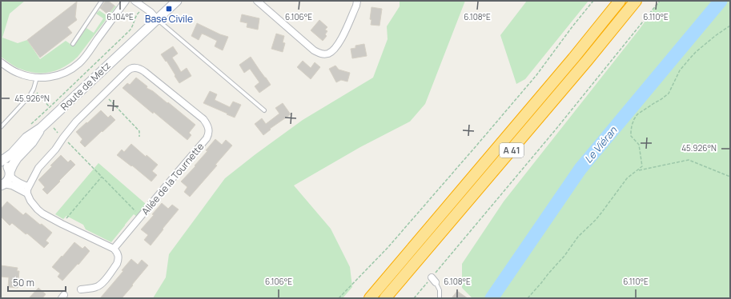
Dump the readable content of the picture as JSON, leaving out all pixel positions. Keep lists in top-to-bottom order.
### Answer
{
  "streets": {
    "highway": ["A 41"],
    "main road": ["Route de Metz"],
    "street": ["Allée de la Tournette"]
  },
  "water": ["Le Viéran"],
  "places": {
    "transit": ["Base Civile"]
  },
  "scale_bar": "50 m",
  "coordinates": [
    "6.104°E",
    "6.106°E",
    "6.108°E",
    "6.110°E",
    "45.926°N"
  ]
}
